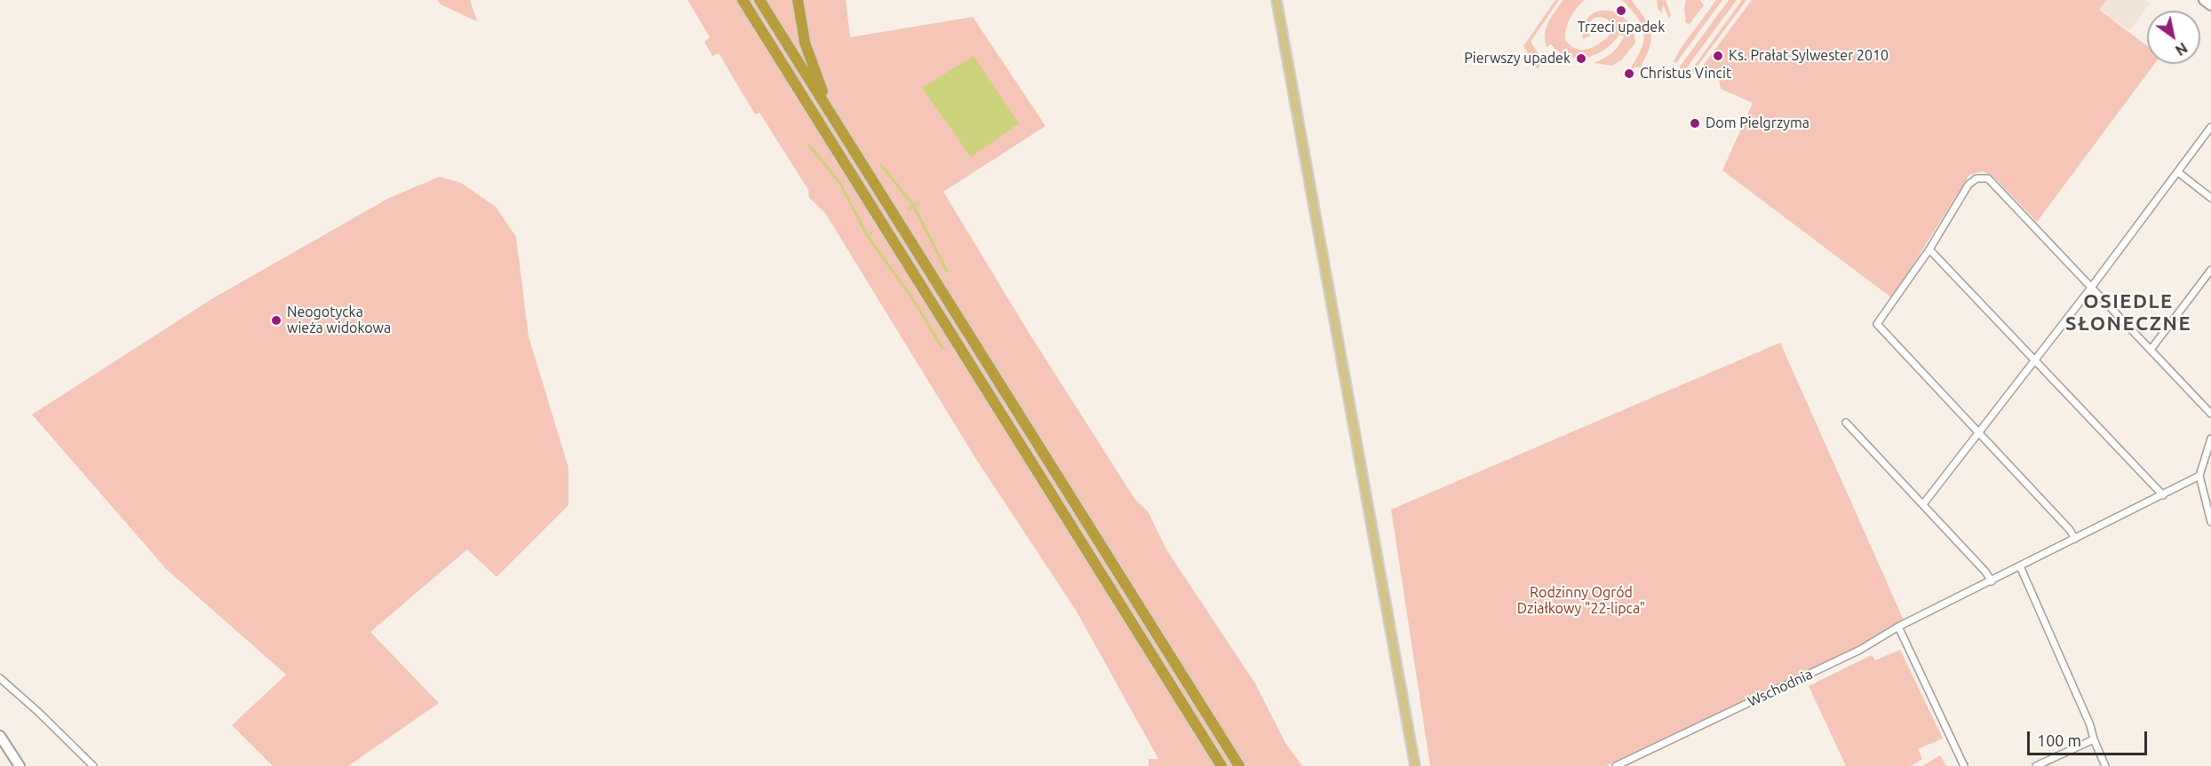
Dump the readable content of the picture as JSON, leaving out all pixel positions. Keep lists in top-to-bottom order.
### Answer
{
  "streets": {
    "street": ["Wschodnia"]
  },
  "districts": ["OSIEDLE SŁONECZNE"],
  "parks": ["Rodzinny Ogród Działkowy \"22-lipca\""],
  "places": [
    "Trzeci upadek",
    "Ks. Prałat Sylwester 2010",
    "Pierwszy upadek",
    "Christus Vincit",
    "Dom Pielgrzyma",
    "Neogotycka wieża widokowa"
  ],
  "scale_bar": "100 m",
  "north": "bottom right"
}
